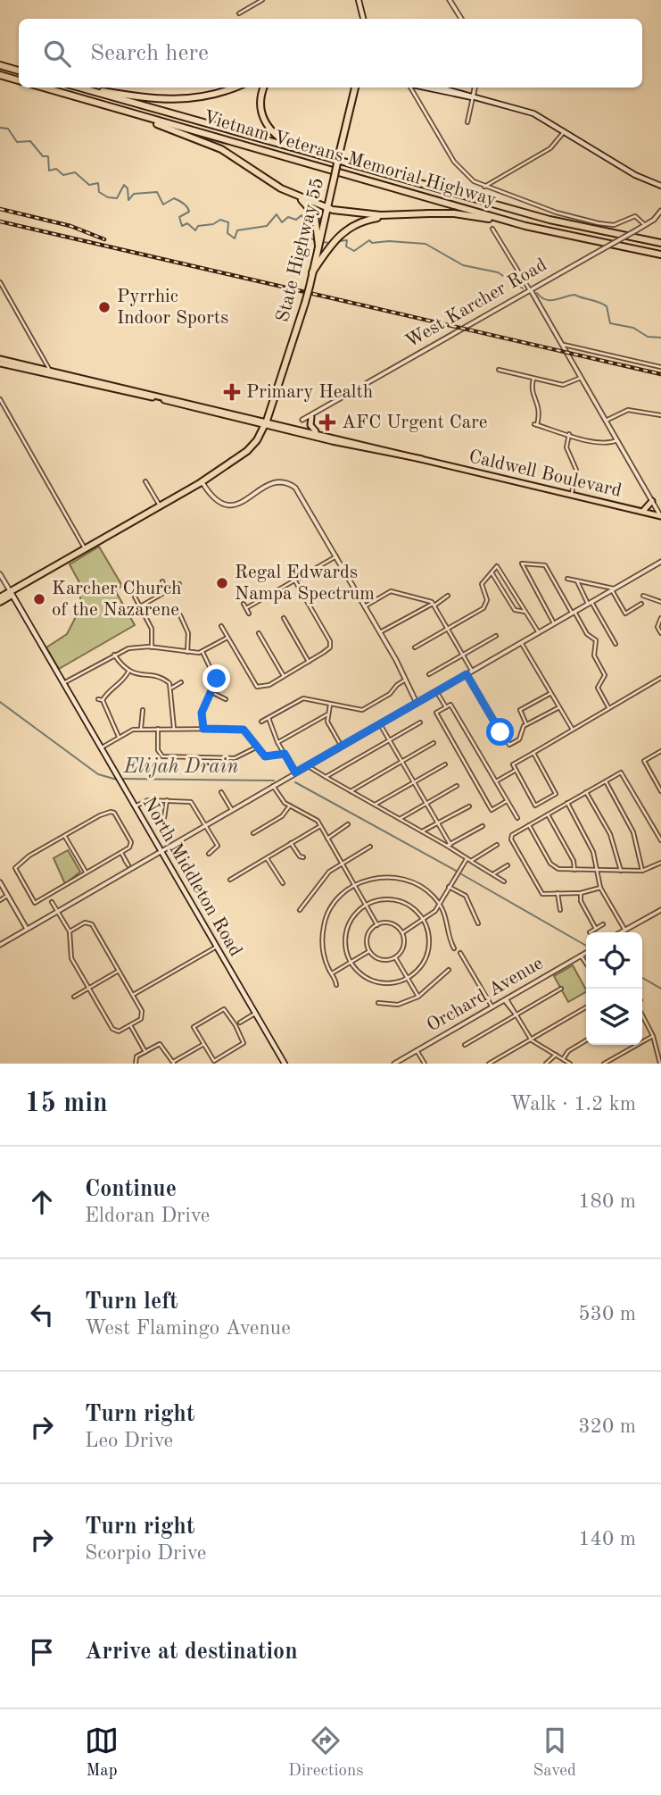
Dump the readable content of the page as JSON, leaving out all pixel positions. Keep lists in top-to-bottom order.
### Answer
{
  "streets": {
    "highway": ["Vietnam Veterans Memorial Highway", "State Highway 55"],
    "main road": ["Caldwell Boulevard", "North Middleton Road"],
    "street": ["West Karcher Road", "Orchard Avenue"]
  },
  "crossings": [
    ["State Highway 55", "Caldwell Boulevard"]
  ],
  "water": ["Elijah Drain"],
  "places": {
    "other": ["Pyrrhic Indoor Sports", "Regal Edwards Nampa Spectrum", "Karcher Church of the Nazarene"],
    "health": ["Primary Health", "AFC Urgent Care"]
  },
  "page": {
    "search": "Search here",
    "heading": ["15 min", "Walk · 1.2 km"],
    "list": [
      ["Continue", "Eldoran Drive", "180 m"],
      ["Turn left", "West Flamingo Avenue", "530 m"],
      ["Turn right", "Leo Drive", "320 m"],
      ["Turn right", "Scorpio Drive", "140 m"],
      "Arrive at destination"
    ],
    "nav": ["Map", "Directions", "Saved"]
  }
}
